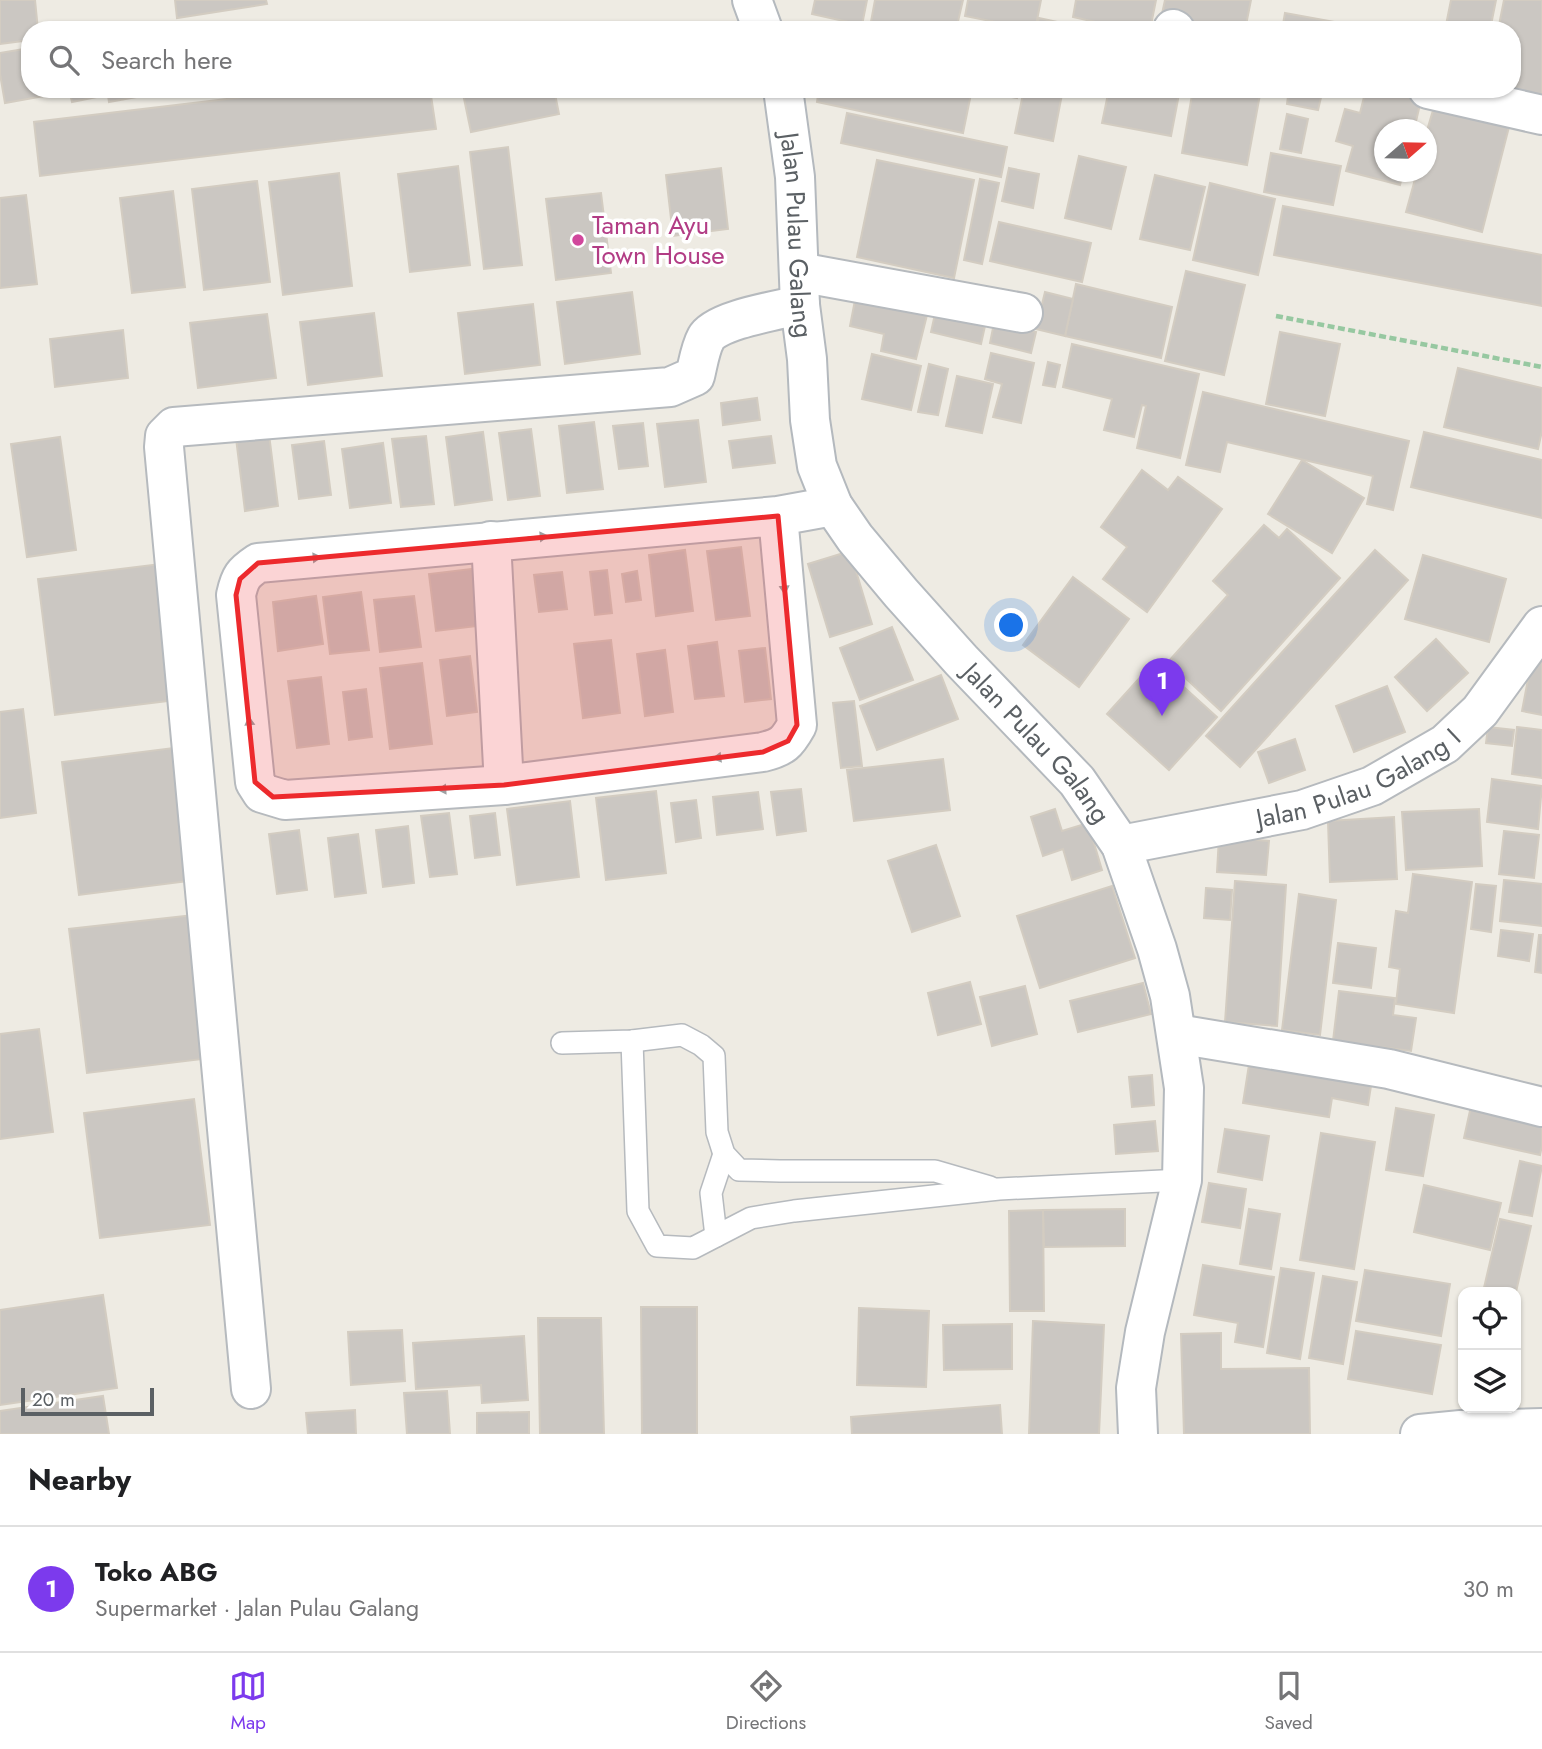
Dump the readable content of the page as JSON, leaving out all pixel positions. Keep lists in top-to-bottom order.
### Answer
{
  "streets": {
    "street": ["Jalan Pulau Galang", "Jalan Pulau Galang I"]
  },
  "crossings": [
    ["Jalan Pulau Galang", "Jalan Pulau Galang I"]
  ],
  "places": ["Taman Ayu Town House"],
  "scale_bar": "20 m",
  "north": "right",
  "page": {
    "search": "Search here",
    "pins": "1",
    "scale": "20 m",
    "heading": "Nearby",
    "list": [
      {
        "mark": "1",
        "name": "Toko ABG",
        "note": "Supermarket · Jalan Pulau Galang",
        "value": "30 m"
      }
    ],
    "nav": ["Map", "Directions", "Saved"]
  }
}
